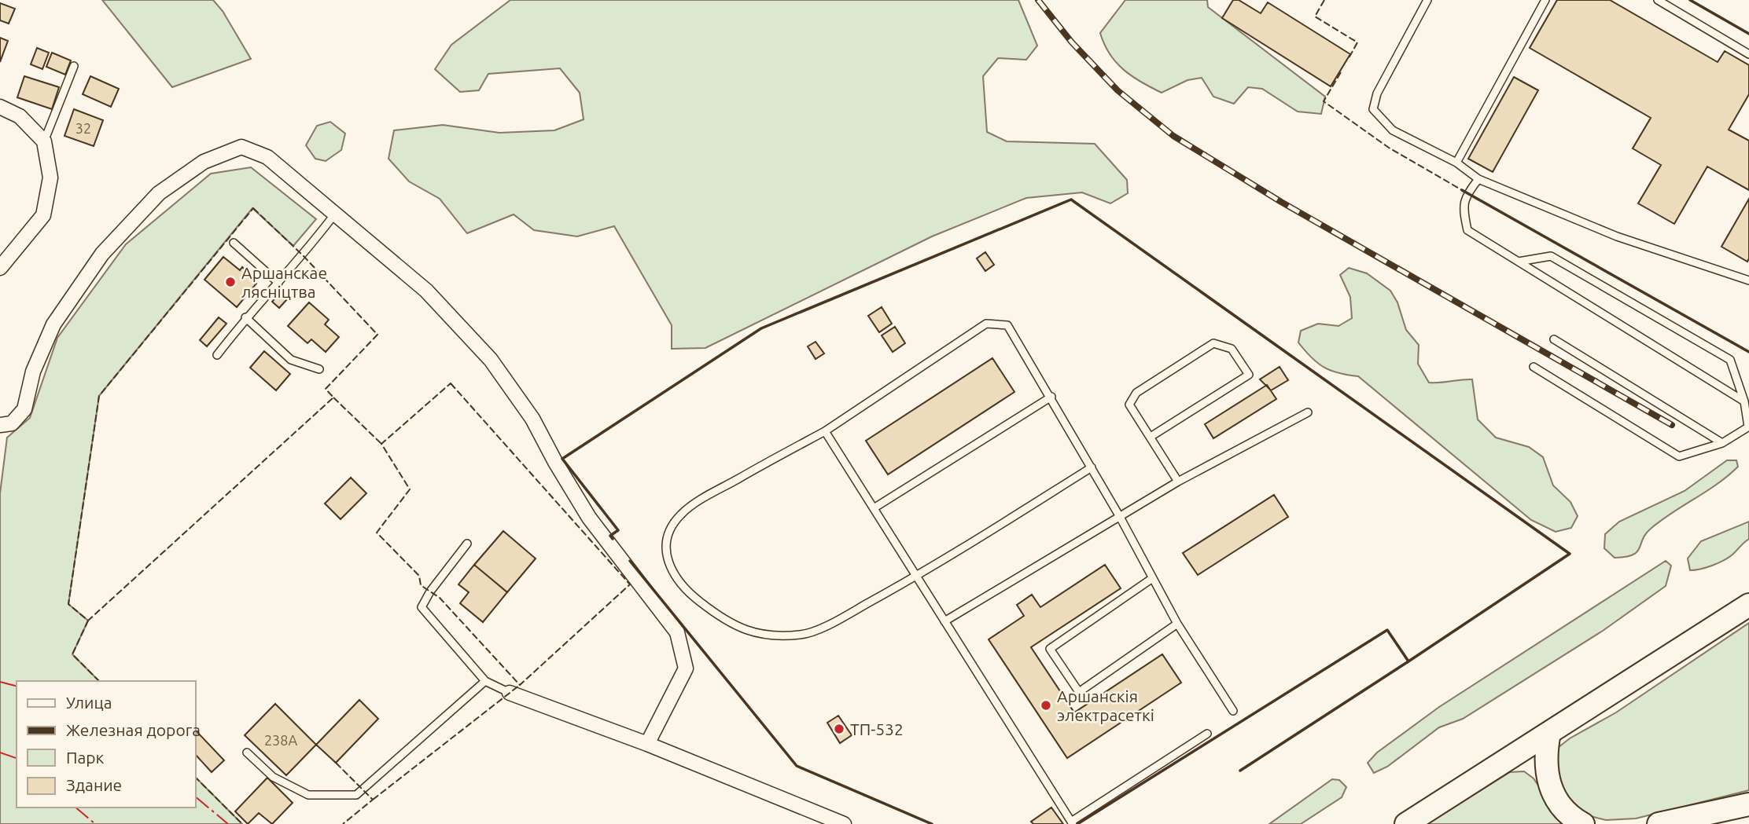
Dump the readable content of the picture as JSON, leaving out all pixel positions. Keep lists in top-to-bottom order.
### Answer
{
  "places": ["Аршанскае лясніцтва", "Аршанскія электрасеткі", "ТП-532"],
  "house_numbers": ["32", "238А"],
  "legend": [
    "Улица",
    "Железная дорога",
    "Парк",
    "Здание"
  ]
}
